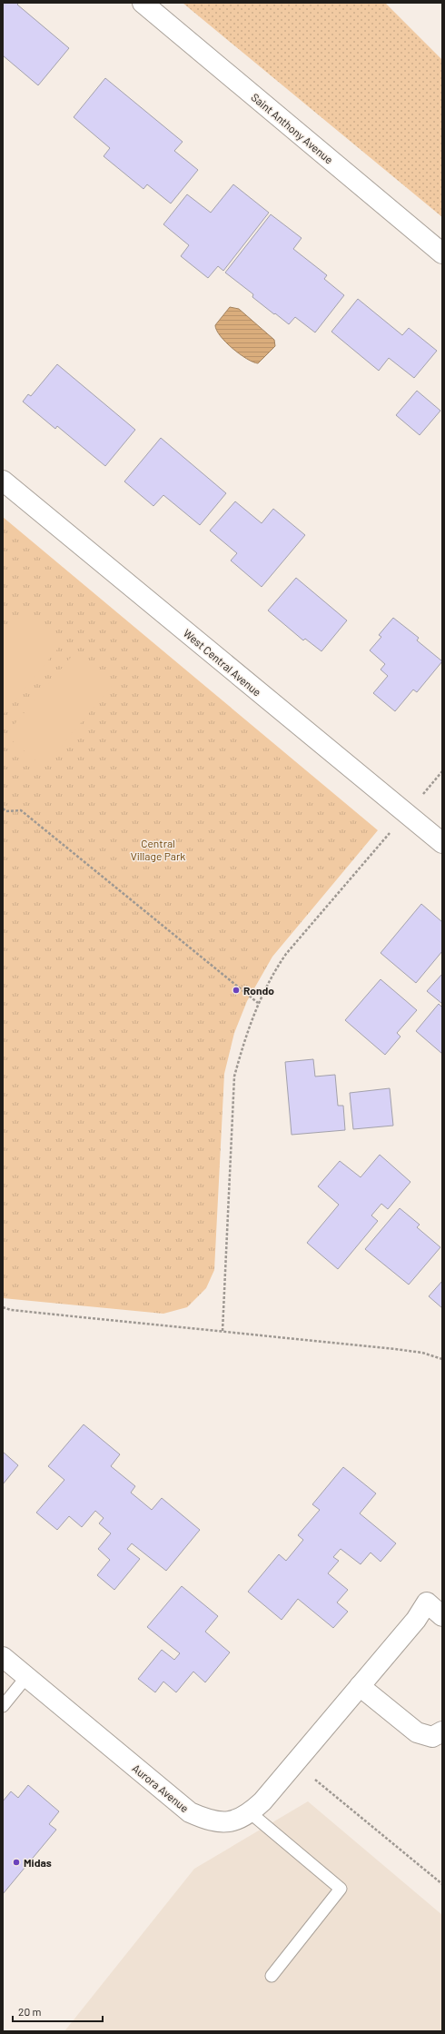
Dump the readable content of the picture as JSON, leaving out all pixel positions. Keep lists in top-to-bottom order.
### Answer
{
  "streets": {
    "street": ["Saint Anthony Avenue", "West Central Avenue", "Aurora Avenue"]
  },
  "parks": ["Central Village Park"],
  "places": ["Rondo", "Midas"],
  "scale_bar": "20 m"
}
